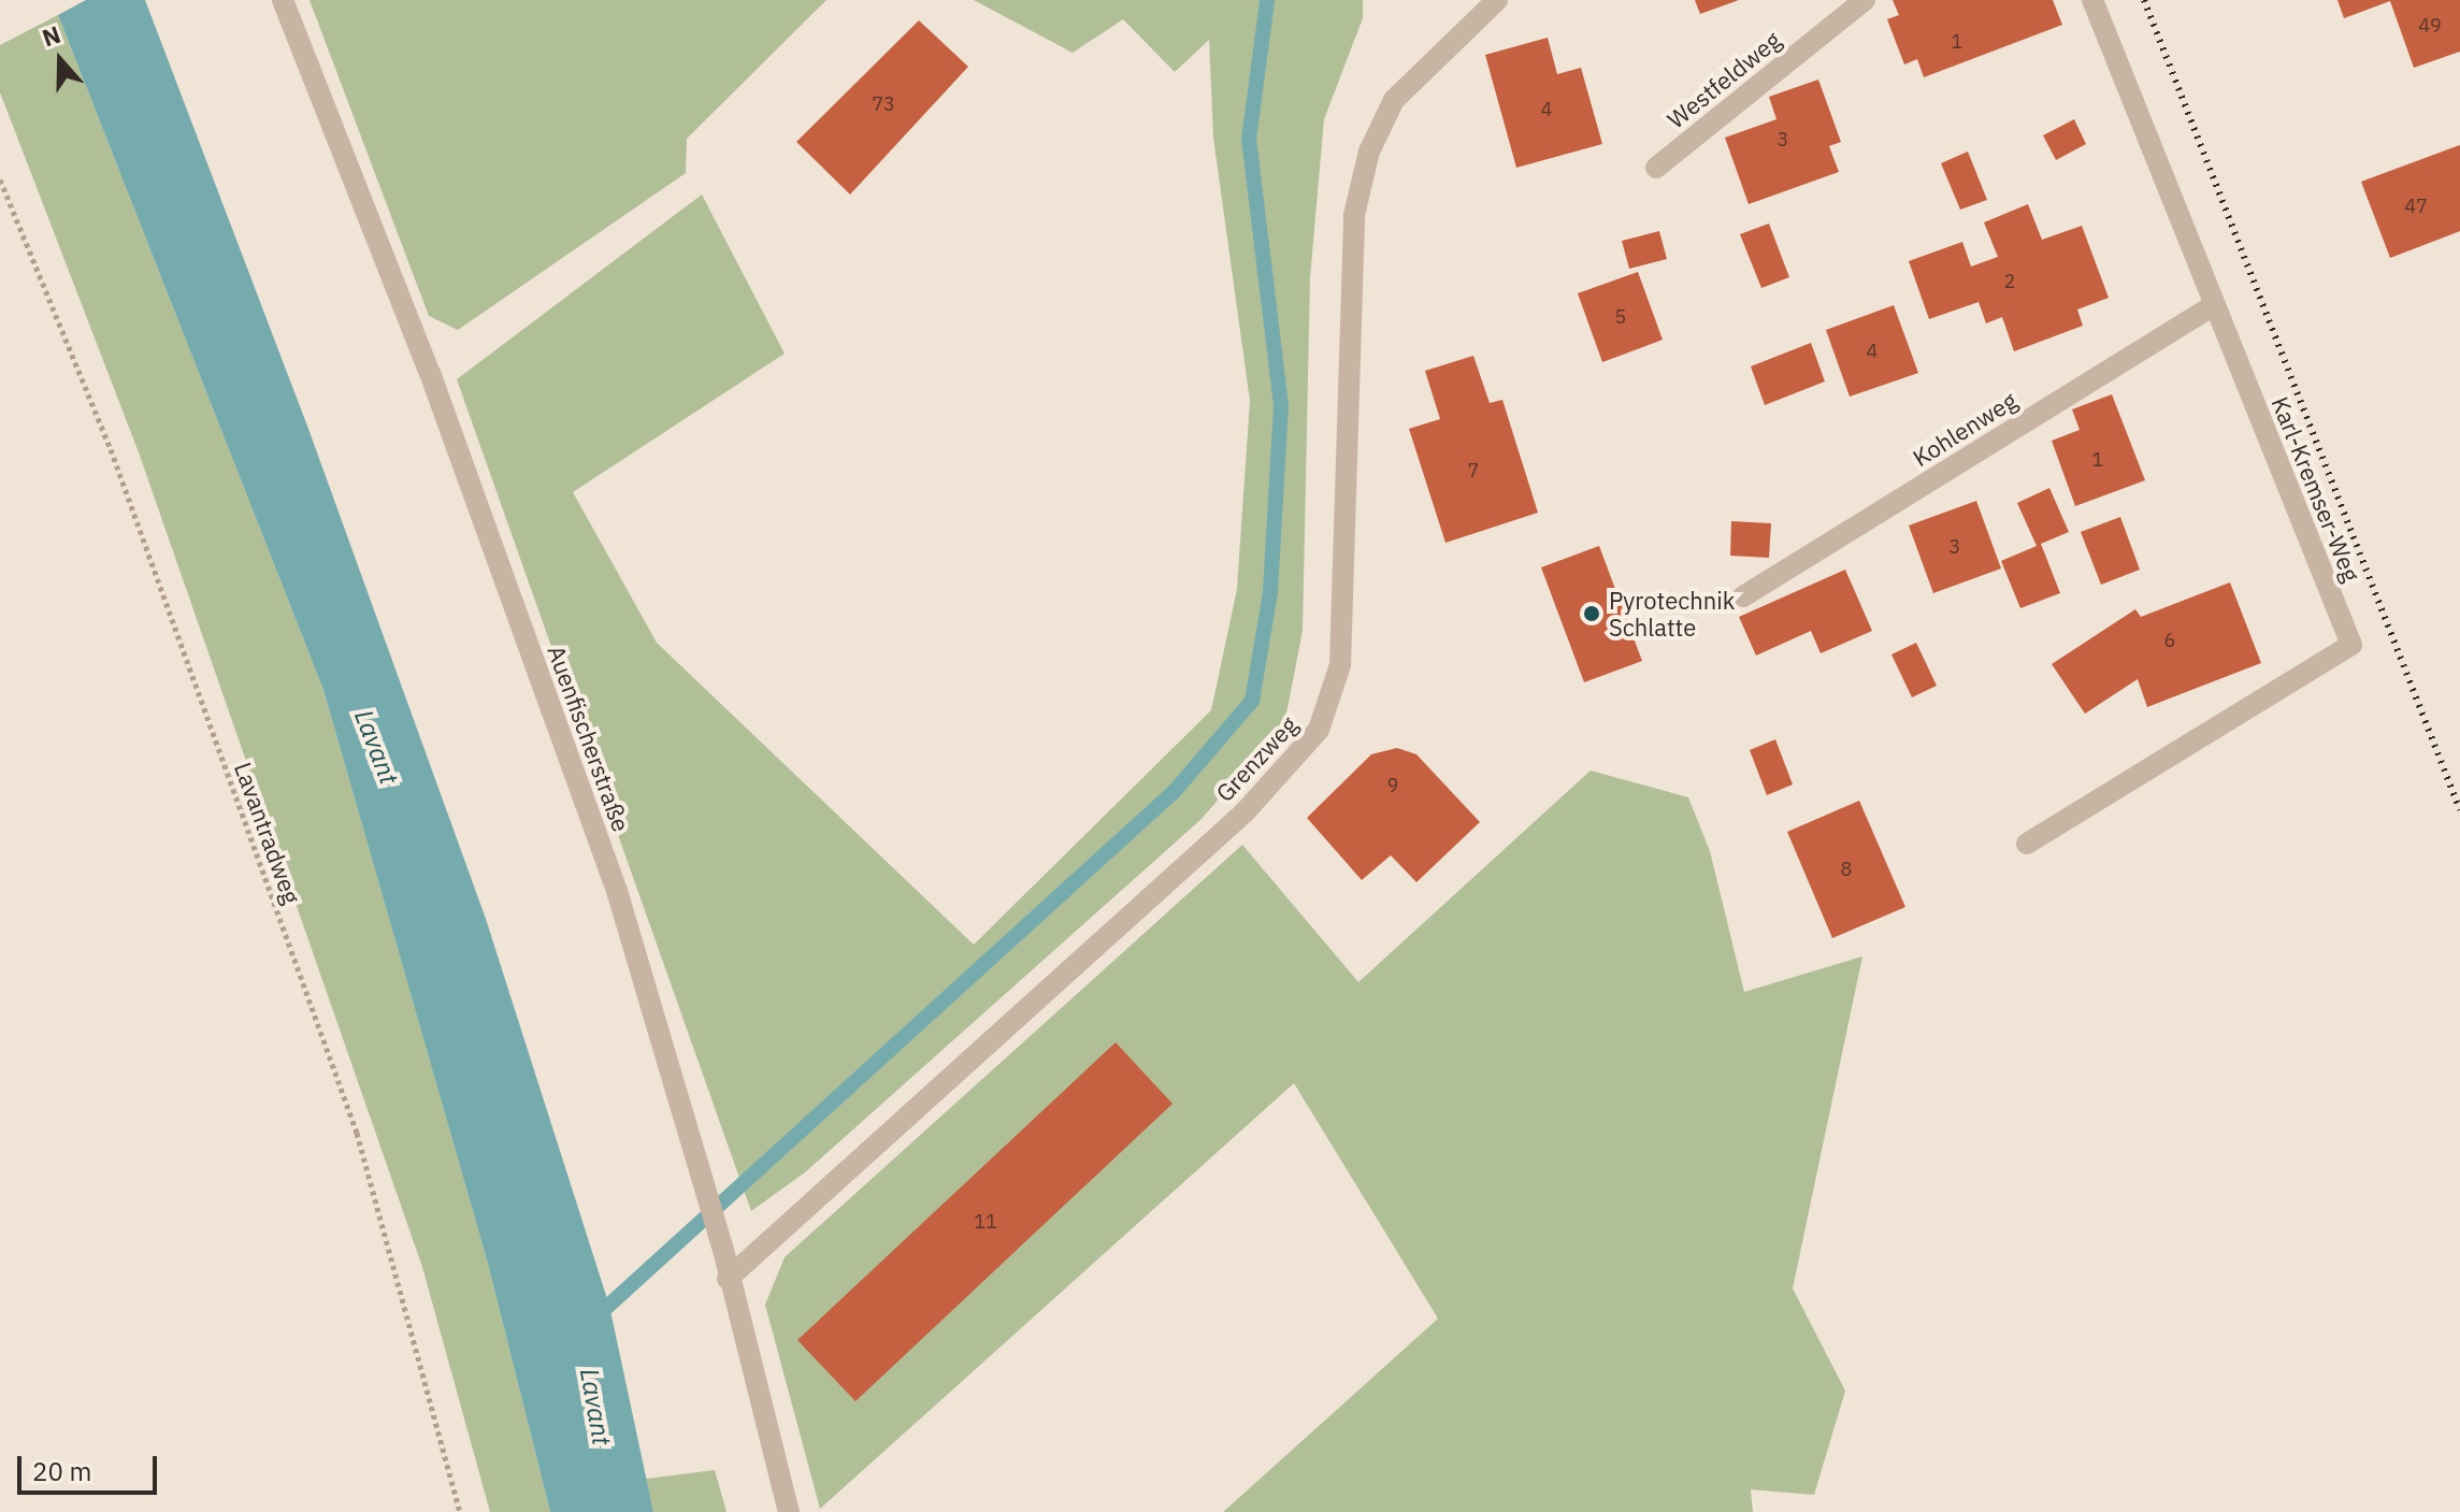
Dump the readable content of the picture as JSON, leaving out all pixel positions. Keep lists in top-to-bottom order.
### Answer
{
  "streets": {
    "street": [
      "Westfeldweg",
      "Kohlenweg",
      "Karl-Kremser-Weg",
      "Auenfischerstraße",
      "Grenzweg"
    ],
    "path": ["Lavantradweg"]
  },
  "crossings": [
    ["Kohlenweg", "Karl-Kremser-Weg"],
    ["Auenfischerstraße", "Grenzweg"]
  ],
  "water": ["Lavant"],
  "places": ["Pyrotechnik Schlatte"],
  "house_numbers": [
    "49",
    "1",
    "73",
    "4",
    "3",
    "47",
    "2",
    "5",
    "4",
    "1",
    "7",
    "3",
    "6",
    "9",
    "8",
    "11"
  ],
  "scale_bar": "20 m",
  "north": "top"
}
